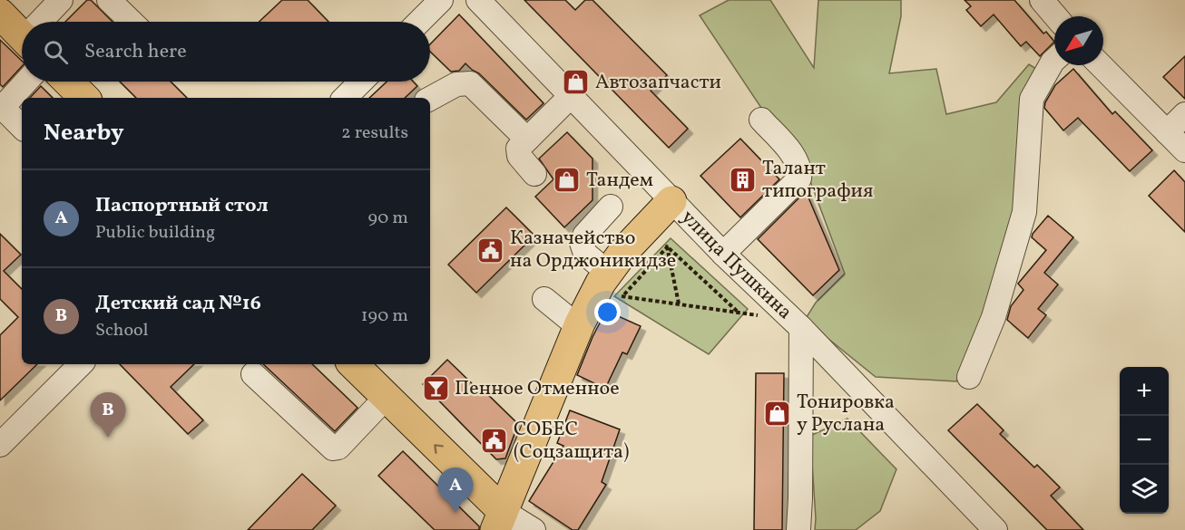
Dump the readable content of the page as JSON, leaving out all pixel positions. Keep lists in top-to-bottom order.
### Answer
{
  "streets": {
    "street": ["улица Пушкина"]
  },
  "places": {
    "shop": ["Автозапчасти", "Тандем", "Тонировка у Руслана"],
    "building": ["Талант типография"],
    "public building": ["Казначейство на Орджоникидзе", "СОБЕС (Соцзащита)"],
    "bar": ["Пенное Отменное"]
  },
  "north": "bottom left",
  "page": {
    "search": "Search here",
    "heading": ["Nearby", "2 results"],
    "list": [
      {
        "mark": "A",
        "name": "Паспортный стол",
        "note": "Public building",
        "value": "90 m"
      },
      {
        "mark": "B",
        "name": "Детский сад №16",
        "note": "School",
        "value": "190 m"
      }
    ],
    "map_buttons": ["+", "−"],
    "pins": ["B", "A"]
  }
}
